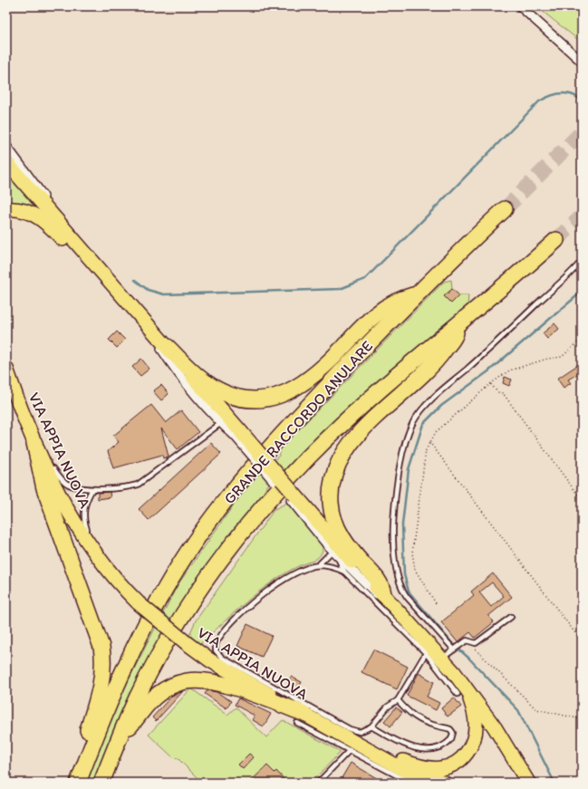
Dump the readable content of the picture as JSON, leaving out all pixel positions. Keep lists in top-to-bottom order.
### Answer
{
  "streets": {
    "highway": ["GRANDE RACCORDO ANULARE"],
    "main road": ["VIA APPIA NUOVA"]
  }
}
